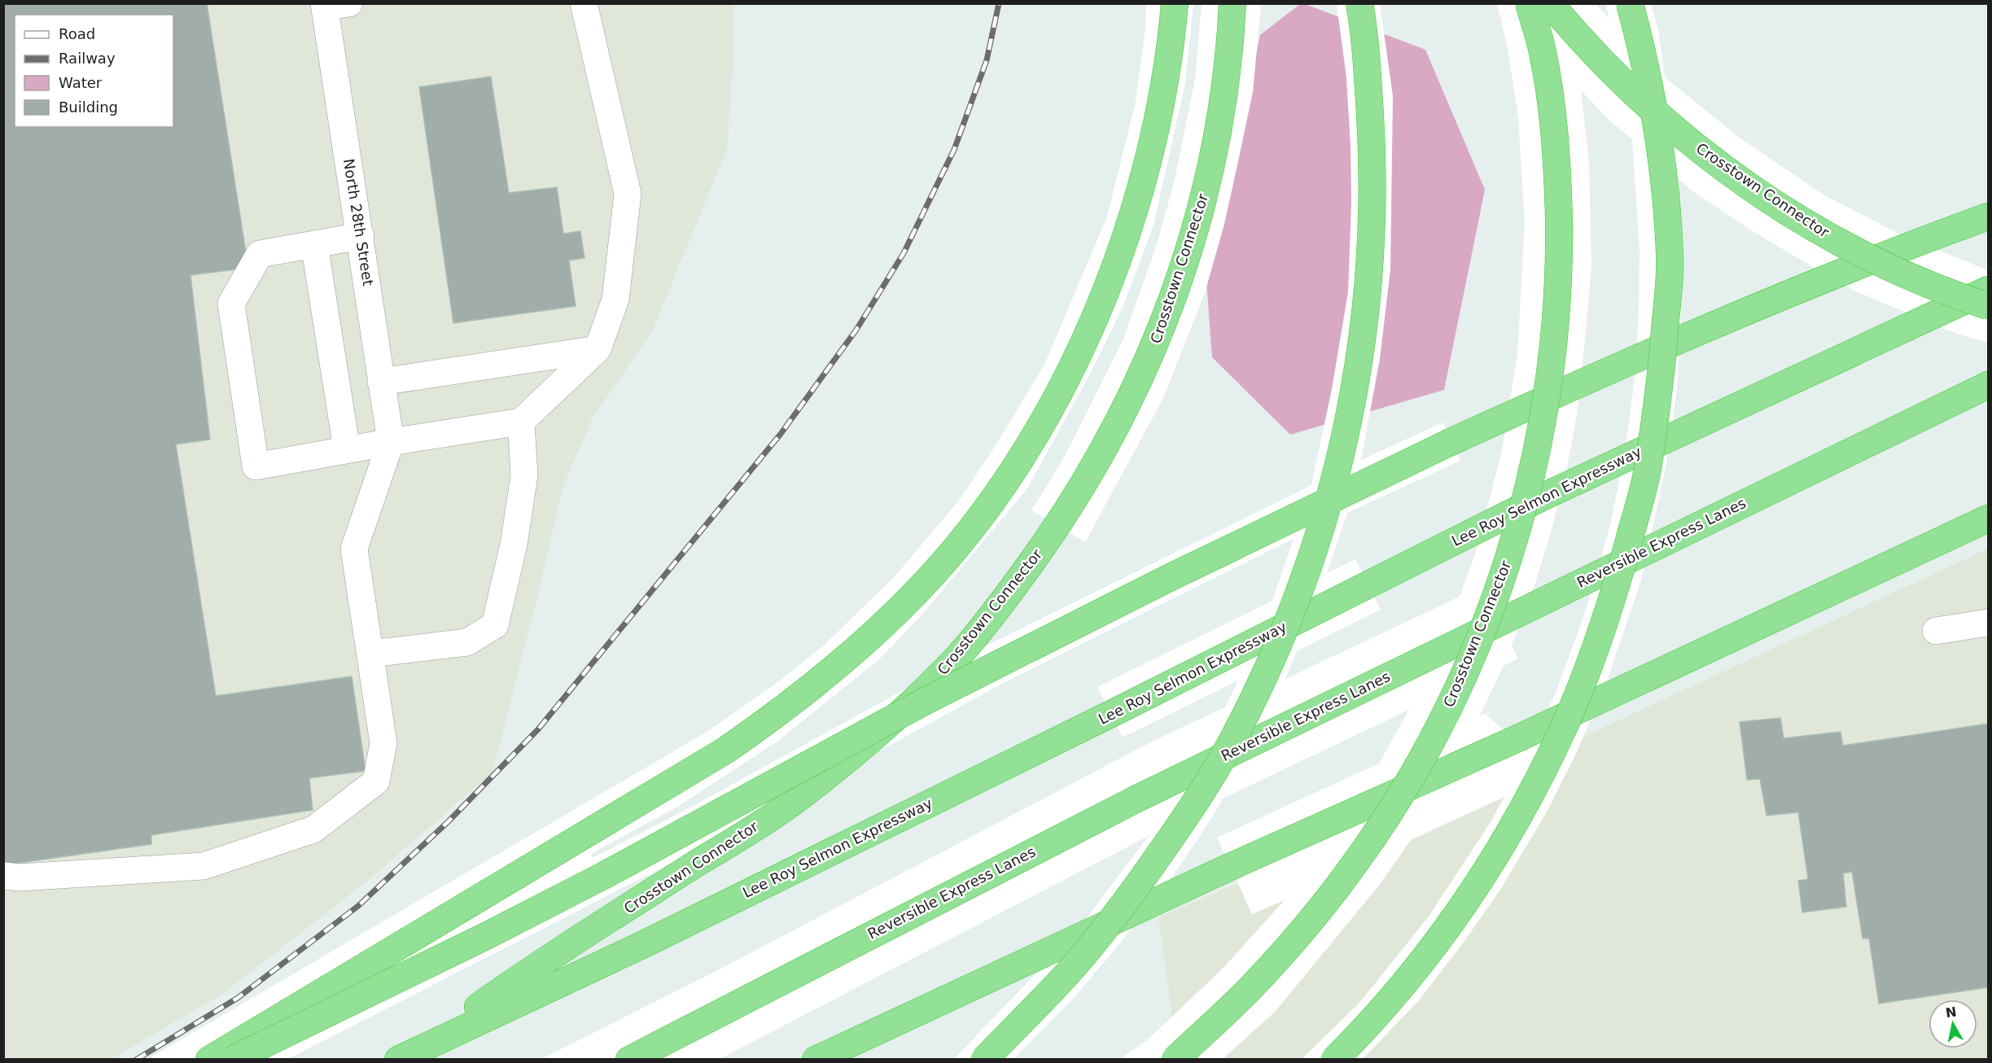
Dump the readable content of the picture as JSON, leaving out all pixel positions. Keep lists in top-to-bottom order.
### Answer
{
  "streets": {
    "highway": ["Crosstown Connector", "Lee Roy Selmon Expressway", "Reversible Express Lanes"],
    "street": ["North 28th Street"]
  },
  "crossings": [
    ["Crosstown Connector", "Lee Roy Selmon Expressway"]
  ],
  "legend": [
    "Road",
    "Railway",
    "Water",
    "Building"
  ],
  "north": "top"
}
